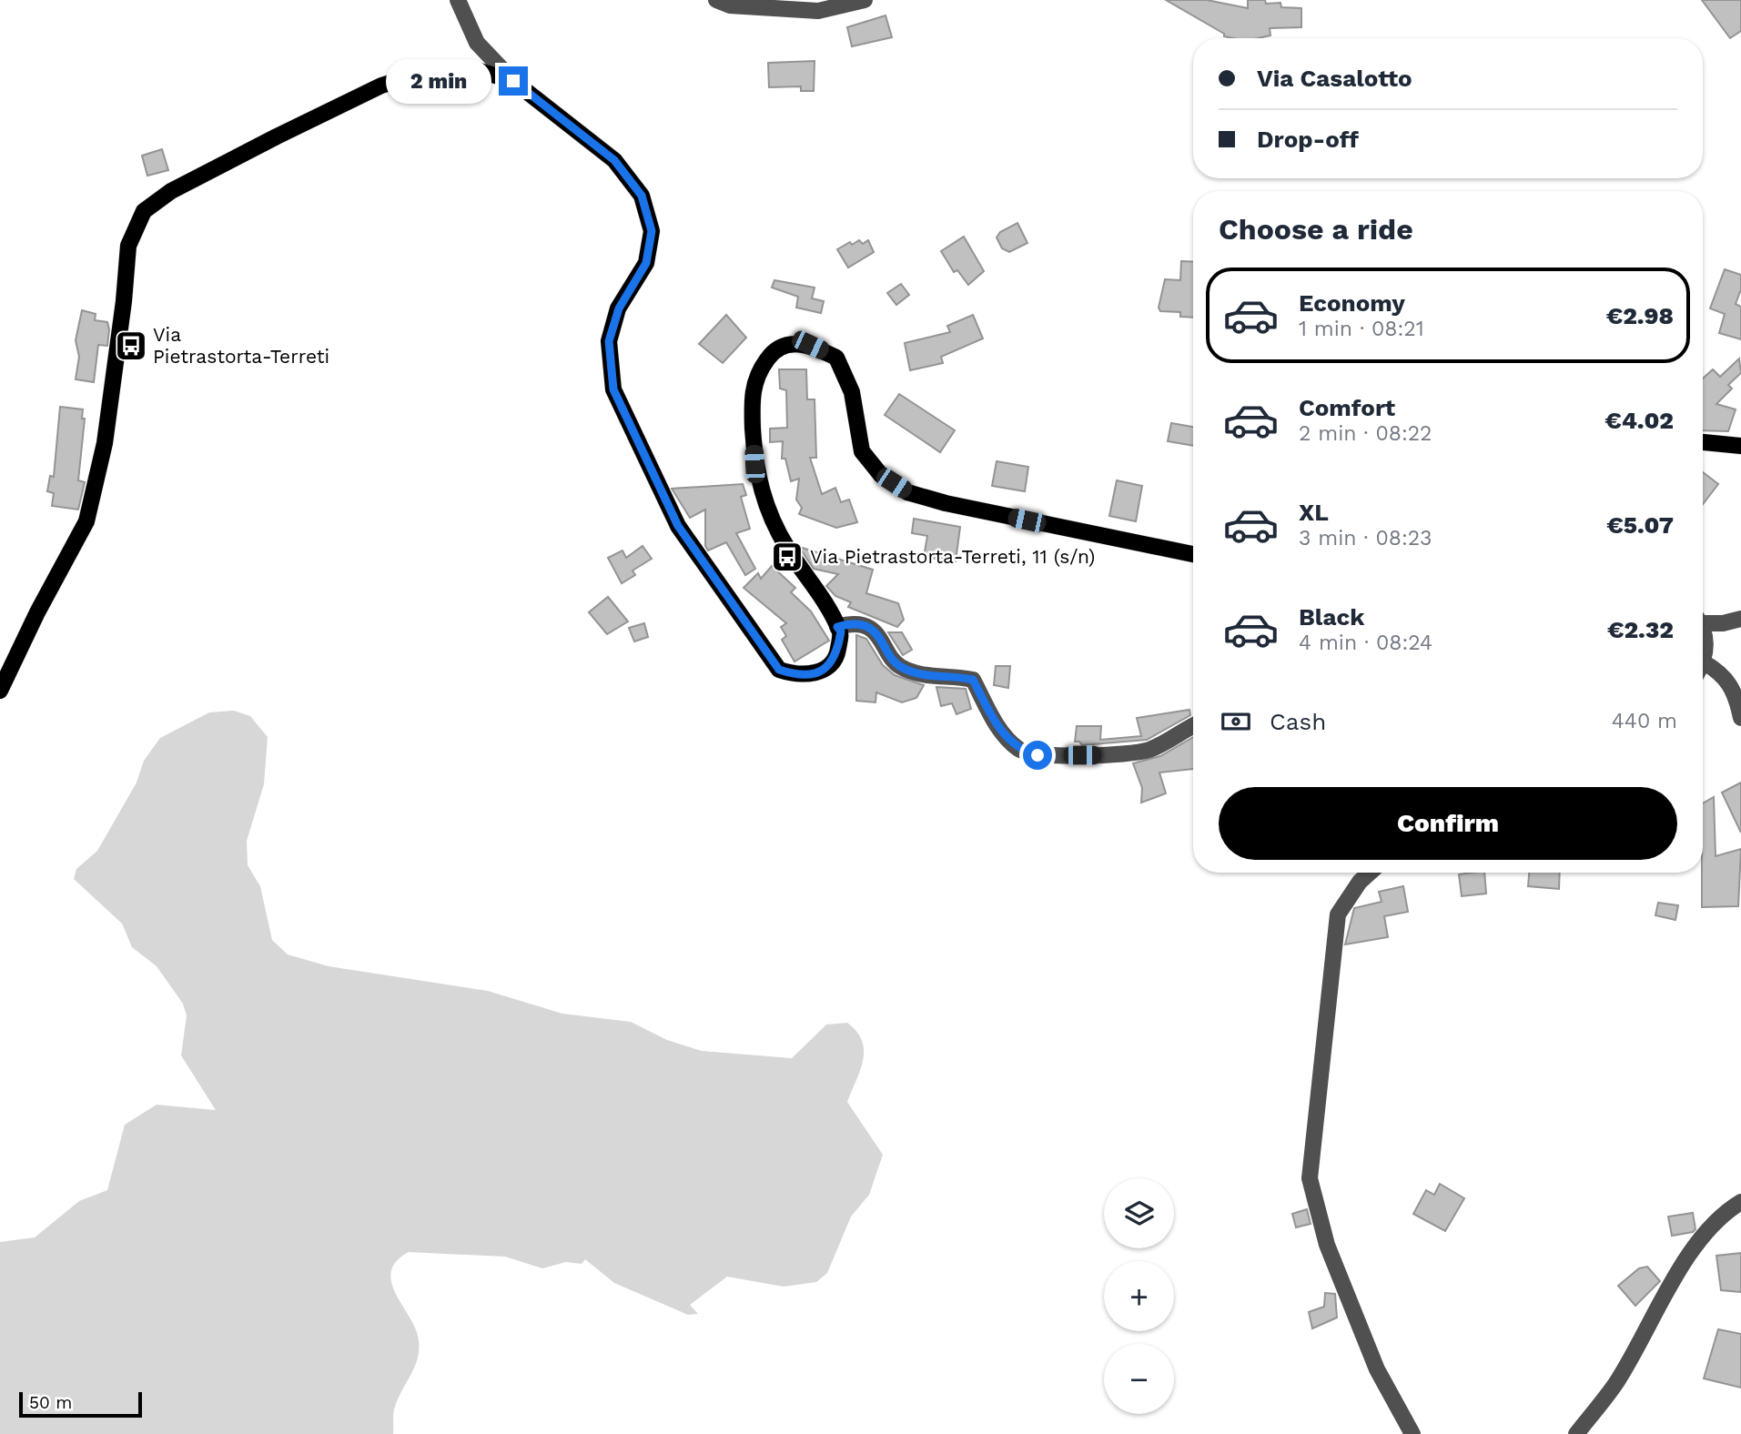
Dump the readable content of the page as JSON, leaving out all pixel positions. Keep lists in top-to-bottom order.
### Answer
{
  "places": {
    "bus stop": ["Via Pietrastorta-Terreti", "Via Pietrastorta-Terreti, 11 (s/n)"]
  },
  "scale_bar": "50 m",
  "page": {
    "banner": ["Via Casalotto", "Drop-off"],
    "bubble": "2 min",
    "heading": "Choose a ride",
    "list": [
      {
        "name": "Economy",
        "note": "1 min · 08:21",
        "value": "€2.98"
      },
      {
        "name": "Comfort",
        "note": "2 min · 08:22",
        "value": "€4.02"
      },
      {
        "name": "XL",
        "note": "3 min · 08:23",
        "value": "€5.07"
      },
      {
        "name": "Black",
        "note": "4 min · 08:24",
        "value": "€2.32"
      }
    ],
    "pay": ["Cash", "440 m"],
    "buttons": "Confirm",
    "map_buttons": ["+", "−"],
    "scale": "50 m"
  }
}
